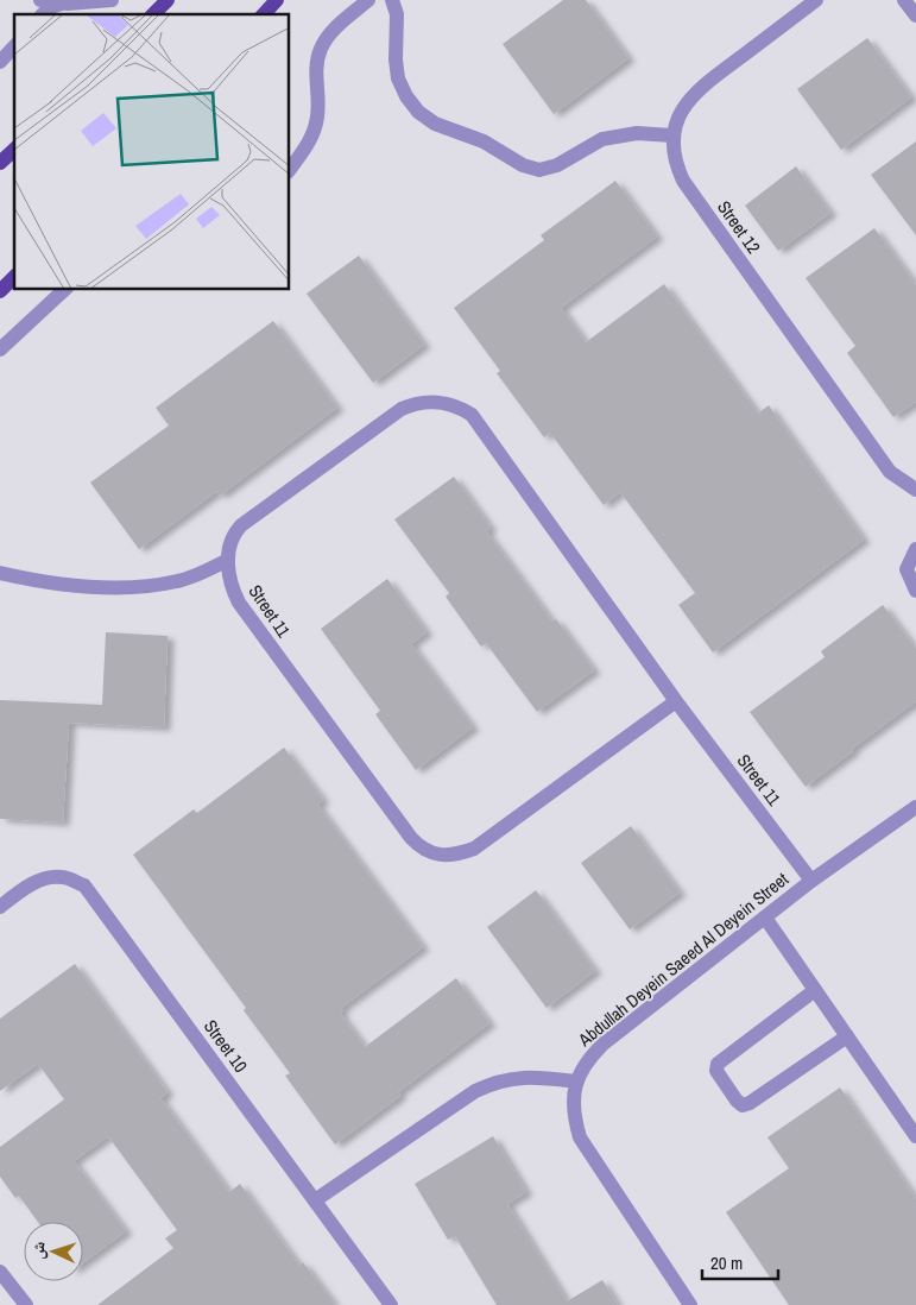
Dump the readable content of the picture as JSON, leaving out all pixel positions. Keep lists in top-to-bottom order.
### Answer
{
  "streets": {
    "street": [
      "Street 12",
      "Street 11",
      "Abdullah Deyein Saeed Al Deyein Street",
      "Street 10"
    ]
  },
  "crossings": [
    ["Street 11", "Abdullah Deyein Saeed Al Deyein Street"]
  ],
  "scale_bar": "20 m",
  "north": "left"
}
